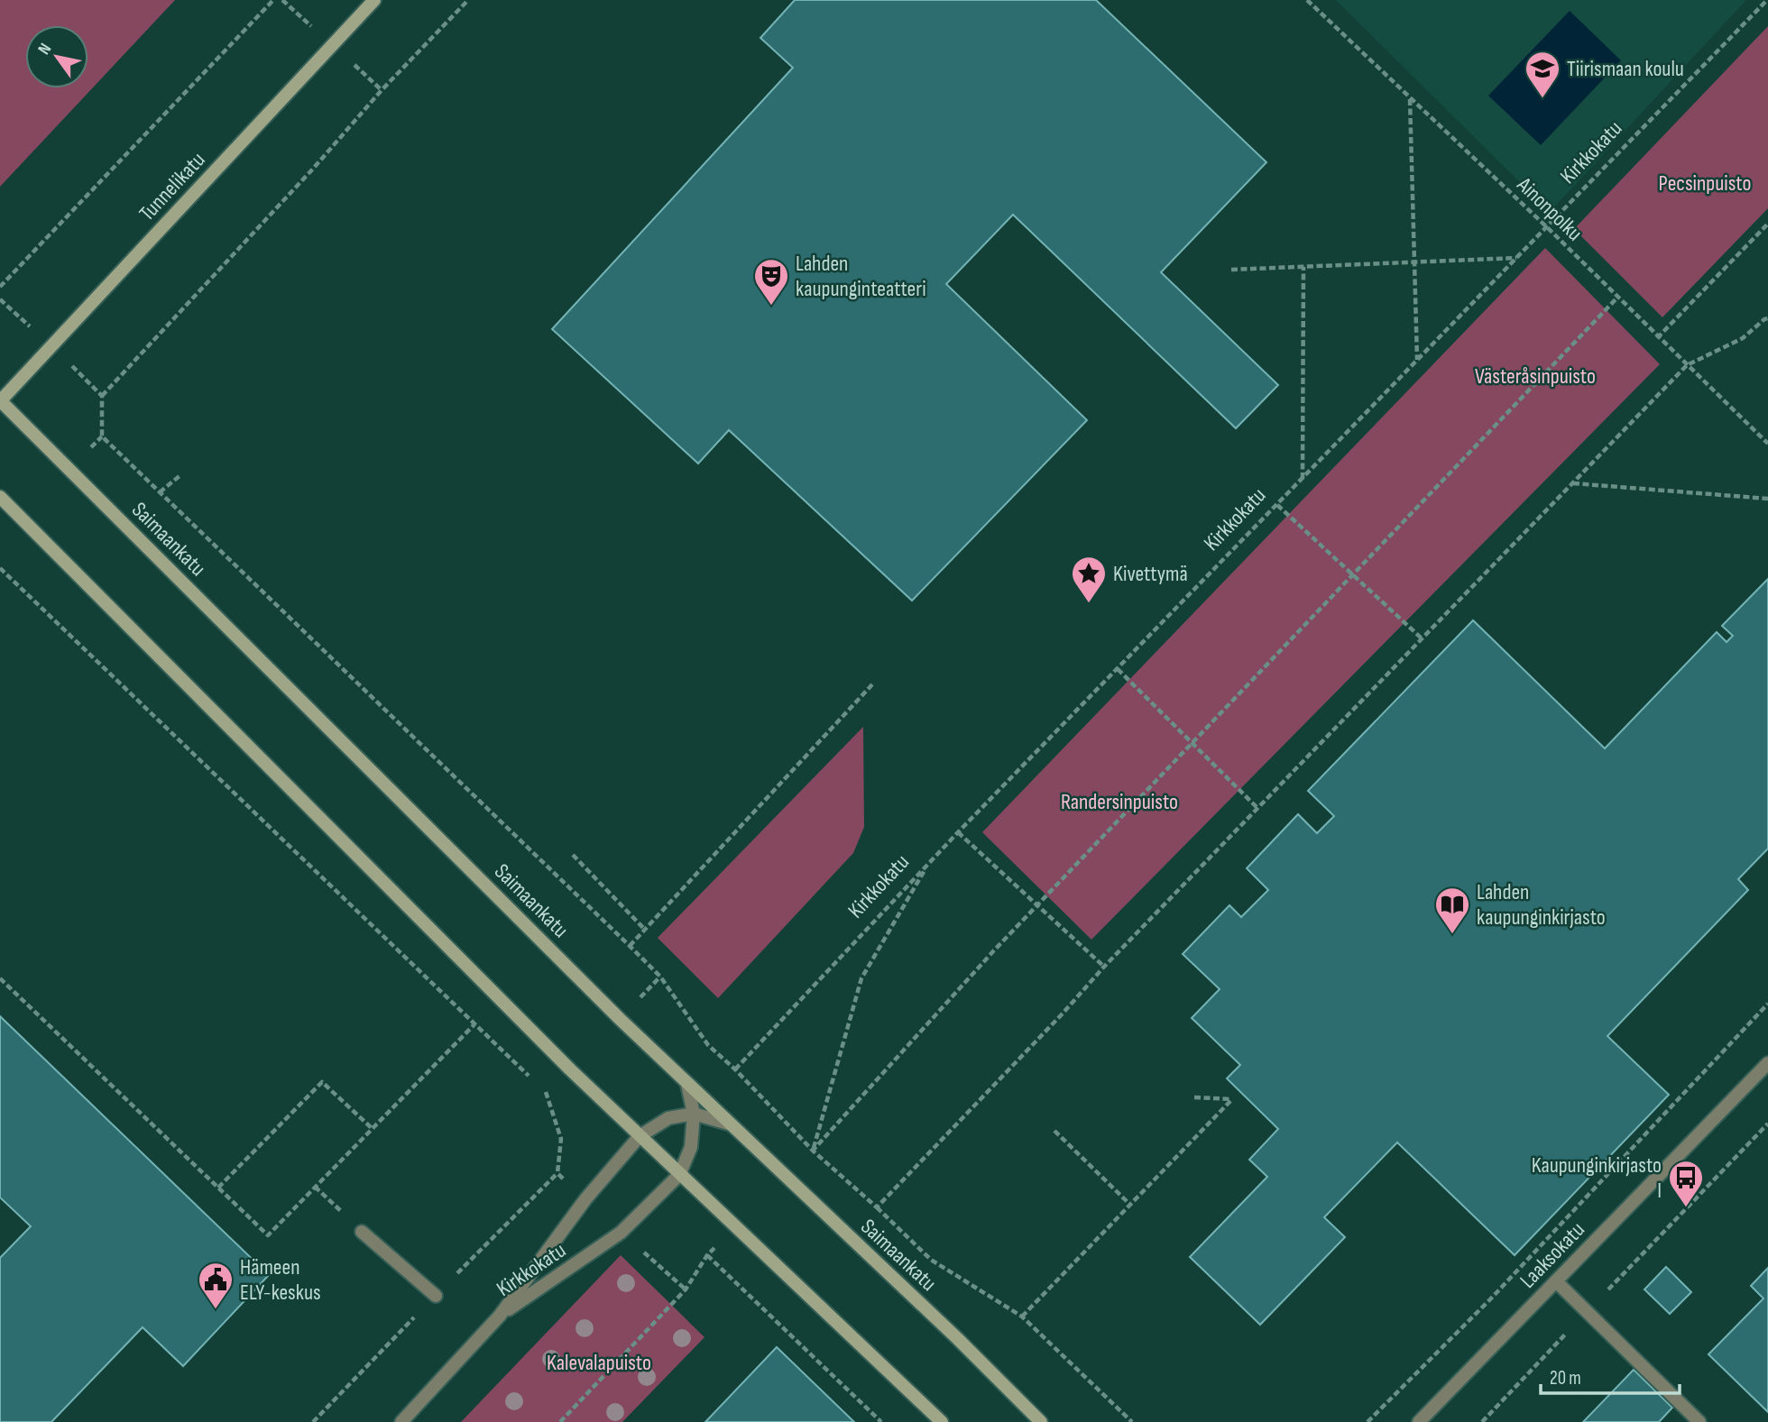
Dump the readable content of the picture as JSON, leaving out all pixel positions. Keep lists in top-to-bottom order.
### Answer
{
  "streets": {
    "main road": ["Tunnelikatu", "Saimaankatu"],
    "street": ["Kirkkokatu", "Laaksokatu"],
    "path": ["Ainonpolku"]
  },
  "crossings": [
    ["Kirkkokatu", "Ainonpolku"],
    ["Kirkkokatu", "Saimaankatu"],
    ["Tunnelikatu", "Saimaankatu"]
  ],
  "parks": [
    "Pecsinpuisto",
    "Västeråsinpuisto",
    "Randersinpuisto",
    "Kalevalapuisto"
  ],
  "places": {
    "school or university": ["Tiirismaan koulu"],
    "theatre": ["Lahden kaupunginteatteri"],
    "place": ["Kivettymä"],
    "library": ["Lahden kaupunginkirjasto"],
    "bus stop": ["Kaupunginkirjasto I"],
    "public building": ["Hämeen ELY-keskus"]
  },
  "scale_bar": "20 m",
  "north": "top left"
}
